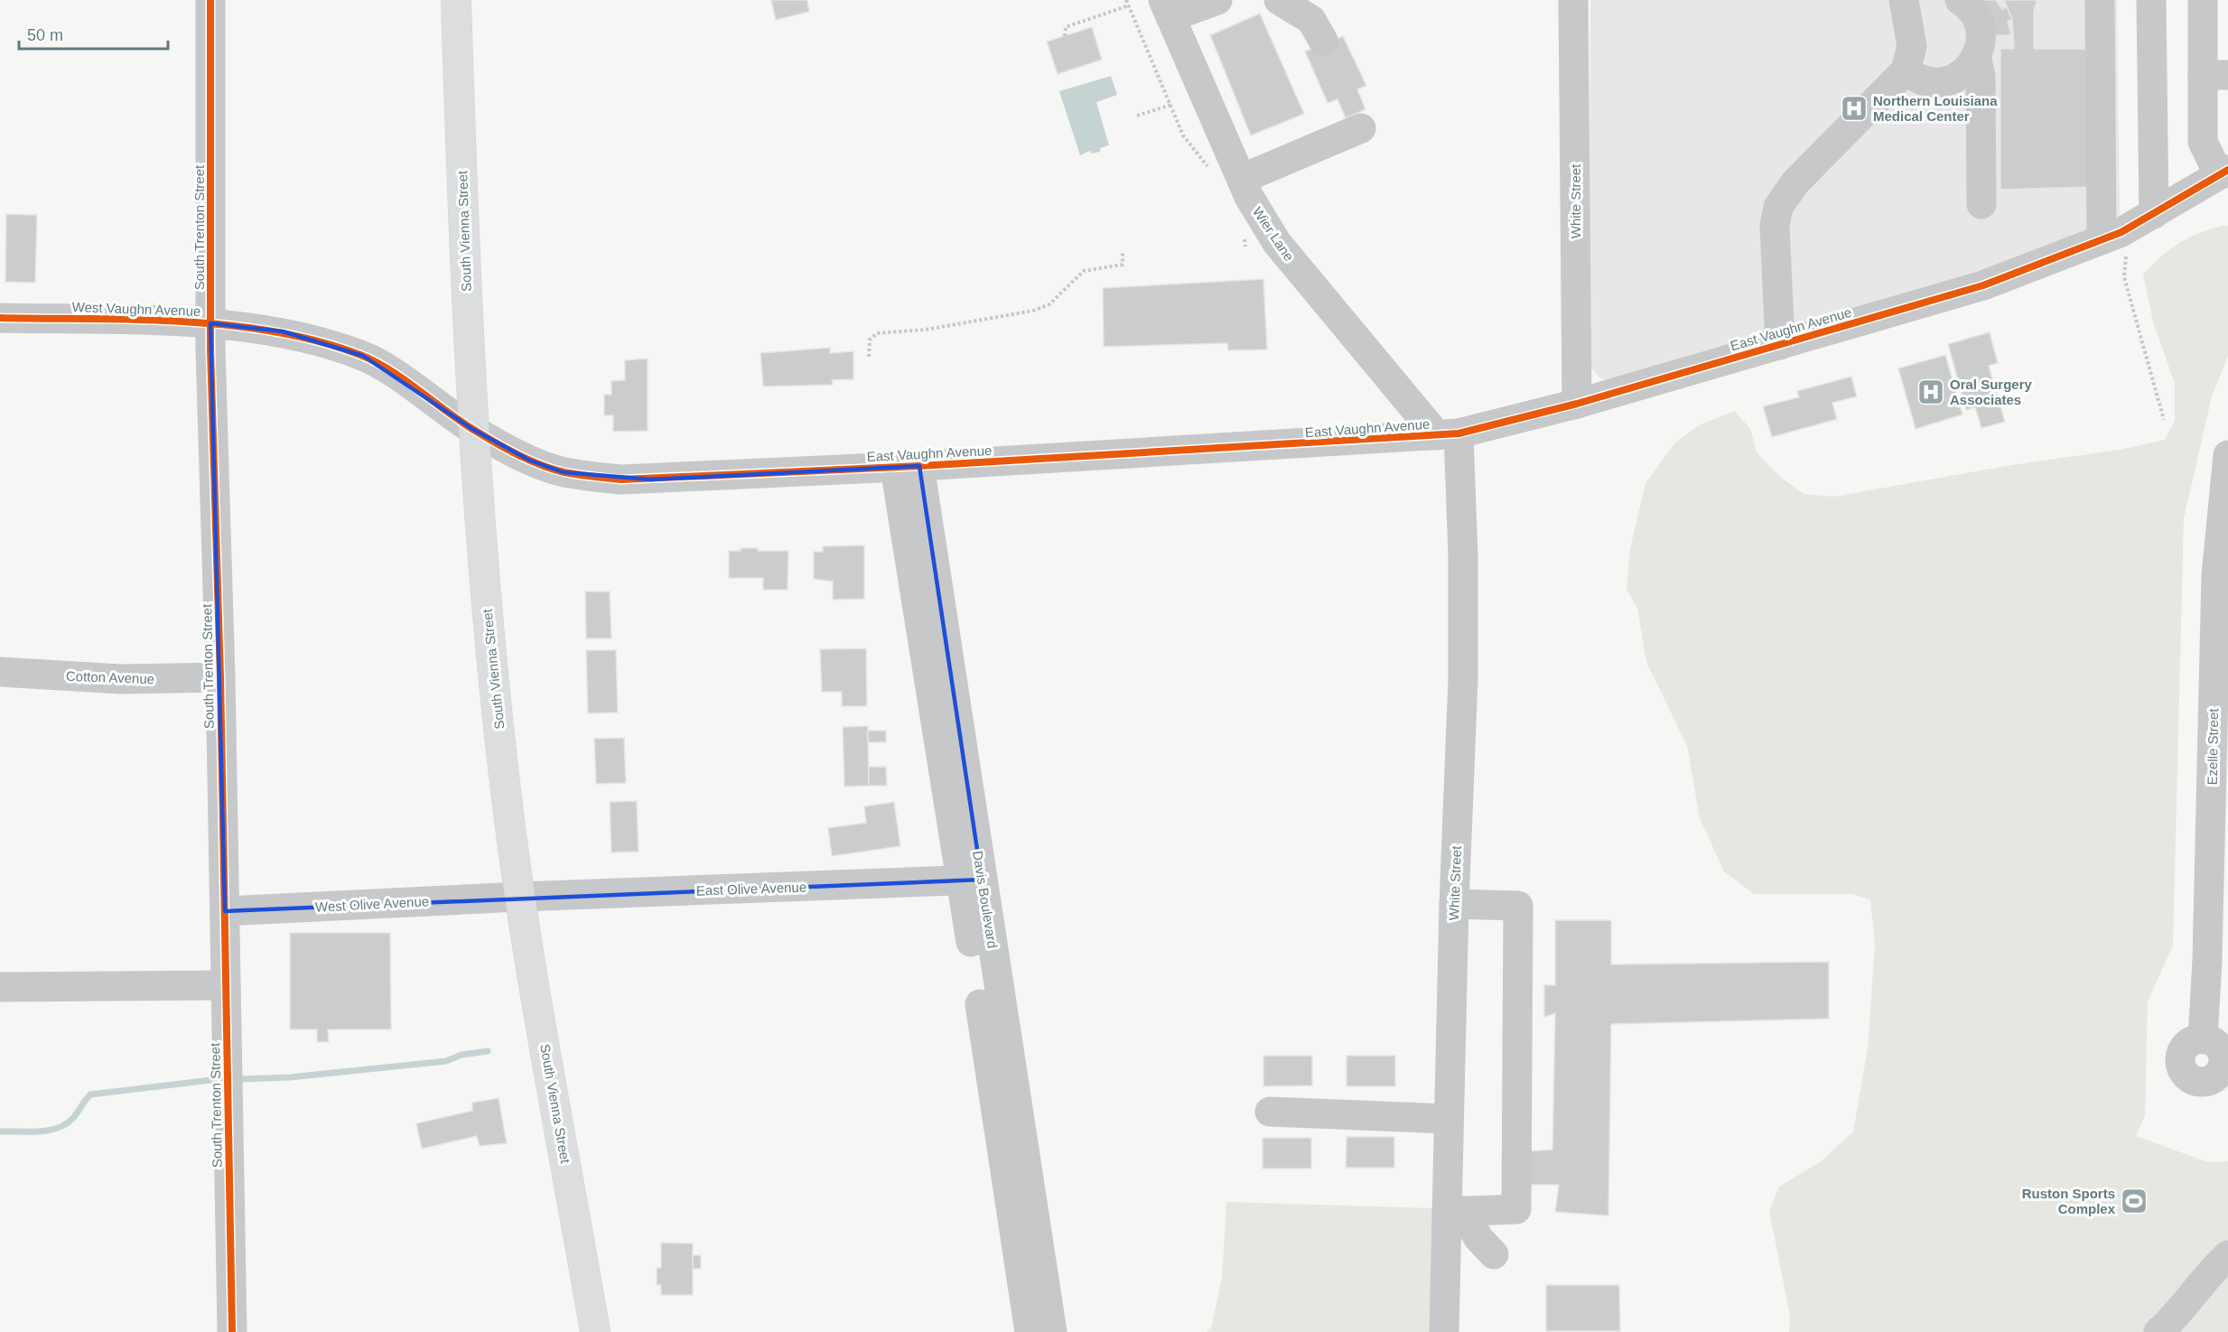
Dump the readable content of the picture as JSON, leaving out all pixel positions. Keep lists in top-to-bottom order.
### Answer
{
  "streets": {
    "highway": ["South Vienna Street"],
    "street": [
      "White Street",
      "South Trenton Street",
      "Wier Lane",
      "West Vaughn Avenue",
      "East Vaughn Avenue",
      "Cotton Avenue",
      "Ezelle Street",
      "East Olive Avenue",
      "Davis Boulevard",
      "West Olive Avenue"
    ]
  },
  "crossings": [
    ["White Street", "Wier Lane"],
    ["White Street", "East Vaughn Avenue"],
    ["South Trenton Street", "West Vaughn Avenue"],
    ["South Trenton Street", "Cotton Avenue"],
    ["South Trenton Street", "West Olive Avenue"],
    ["South Vienna Street", "West Vaughn Avenue"],
    ["South Vienna Street", "East Vaughn Avenue"],
    ["South Vienna Street", "East Olive Avenue"],
    ["South Vienna Street", "West Olive Avenue"],
    ["Wier Lane", "East Vaughn Avenue"],
    ["West Vaughn Avenue", "East Vaughn Avenue"],
    ["East Vaughn Avenue", "Davis Boulevard"],
    ["East Olive Avenue", "Davis Boulevard"],
    ["East Olive Avenue", "West Olive Avenue"]
  ],
  "places": {
    "hospital": ["Northern Louisiana Medical Center", "Oral Surgery Associates"],
    "sports": ["Ruston Sports Complex"]
  },
  "scale_bar": "50 m"
}
